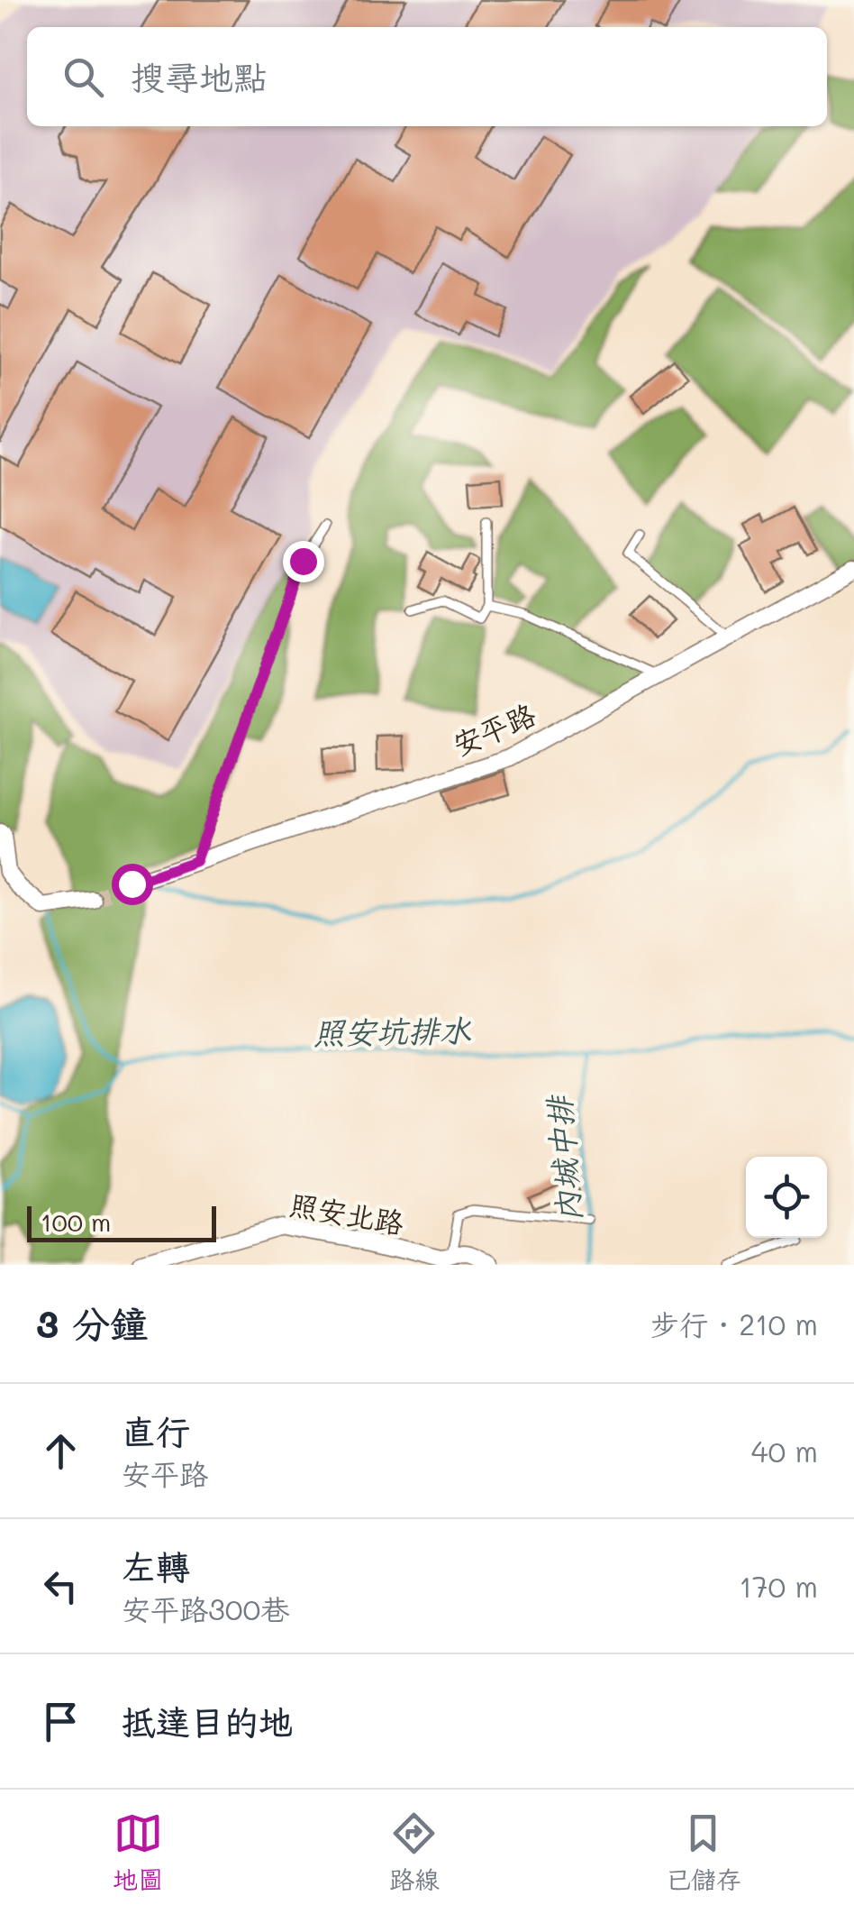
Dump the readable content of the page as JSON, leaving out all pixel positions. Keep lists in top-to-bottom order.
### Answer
{
  "streets": {
    "street": ["安平路", "照安北路"]
  },
  "water": ["照安坑排水", "內城中排"],
  "scale_bar": "100 m",
  "page": {
    "search": "搜尋地點",
    "scale": "100 m",
    "heading": ["3 分鐘", "步行 · 210 m"],
    "list": [
      ["直行", "安平路", "40 m"],
      ["左轉", "安平路300巷", "170 m"],
      "抵達目的地"
    ],
    "nav": ["地圖", "路線", "已儲存"]
  }
}
